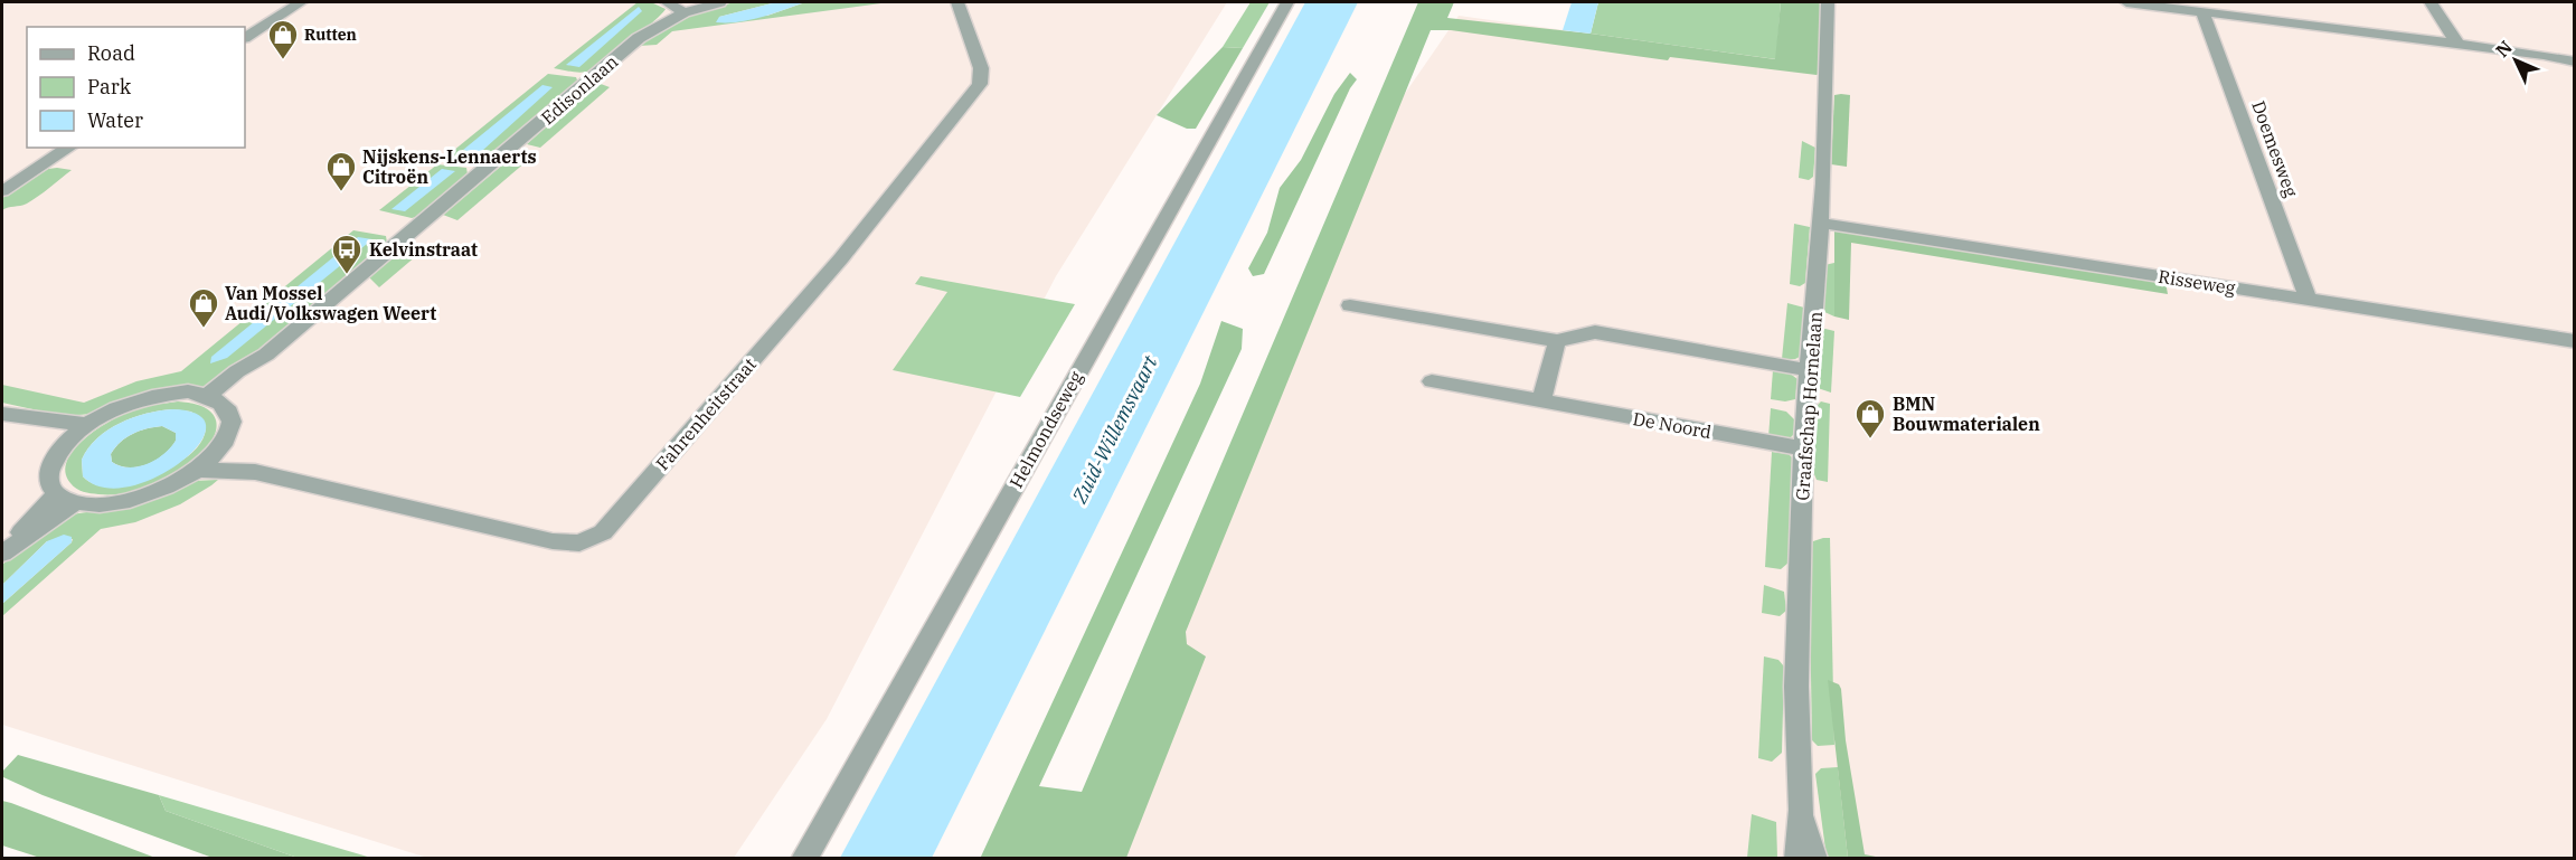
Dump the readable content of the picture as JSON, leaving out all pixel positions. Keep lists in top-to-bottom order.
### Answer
{
  "streets": {
    "street": [
      "Edisonlaan",
      "Doemesweg",
      "Risseweg",
      "Graafschap Hornelaan",
      "Fahrenheitstraat",
      "De Noord",
      "Helmondseweg"
    ]
  },
  "crossings": [
    ["Doemesweg", "Risseweg"],
    ["Risseweg", "Graafschap Hornelaan"],
    ["Graafschap Hornelaan", "De Noord"]
  ],
  "water": ["Zuid-Willemsvaart"],
  "places": {
    "shop": [
      "Rutten",
      "Nijskens-Lennaerts Citroën",
      "Van Mossel Audi/Volkswagen Weert",
      "BMN Bouwmaterialen"
    ],
    "bus stop": ["Kelvinstraat"]
  },
  "legend": ["Road", "Park", "Water"],
  "north": "top left"
}
